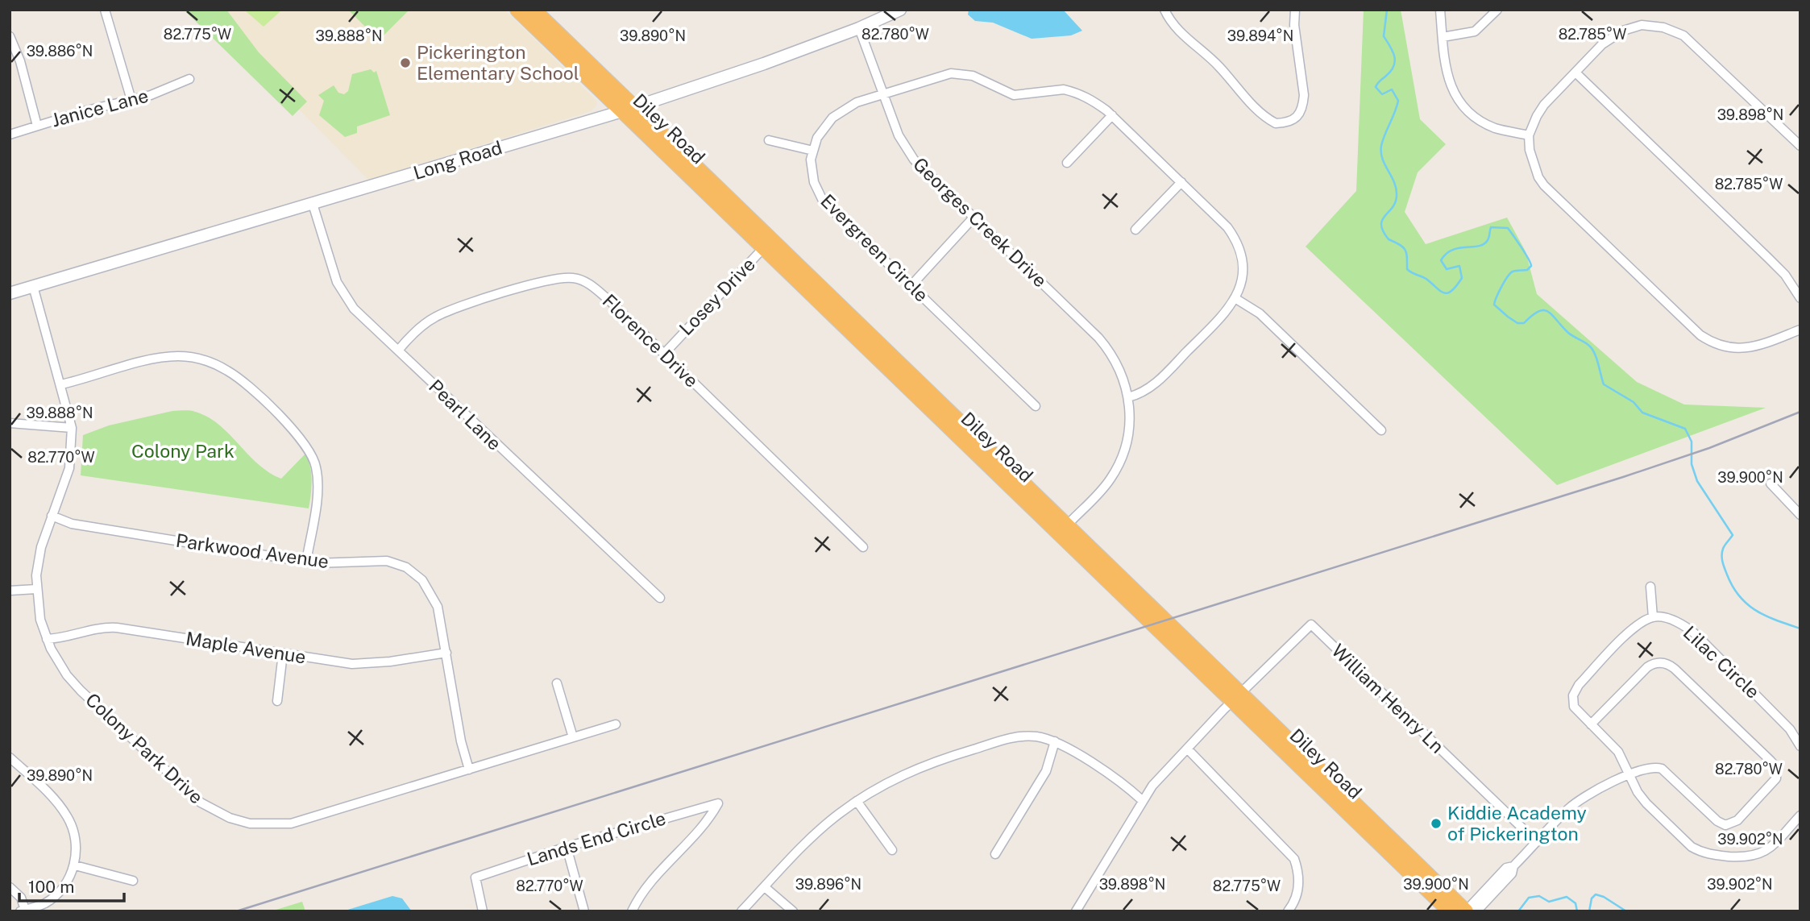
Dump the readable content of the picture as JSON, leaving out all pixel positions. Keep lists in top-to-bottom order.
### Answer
{
  "streets": {
    "highway": ["Diley Road"],
    "main road": ["Long Road"],
    "street": [
      "Janice Lane",
      "Georges Creek Drive",
      "Evergreen Circle",
      "Losey Drive",
      "Florence Drive",
      "Pearl Lane",
      "Parkwood Avenue",
      "Maple Avenue",
      "Lilac Circle",
      "William Henry Ln",
      "Colony Park Drive",
      "Lands End Circle"
    ]
  },
  "crossings": [
    ["Diley Road", "Long Road"],
    ["Diley Road", "Losey Drive"],
    ["Diley Road", "William Henry Ln"],
    ["Long Road", "Georges Creek Drive"],
    ["Long Road", "Pearl Lane"],
    ["Long Road", "Colony Park Drive"],
    ["Georges Creek Drive", "Evergreen Circle"],
    ["Losey Drive", "Florence Drive"],
    ["Florence Drive", "Pearl Lane"],
    ["Parkwood Avenue", "Maple Avenue"],
    ["Parkwood Avenue", "Colony Park Drive"],
    ["Maple Avenue", "Colony Park Drive"]
  ],
  "parks": ["Colony Park"],
  "places": ["Pickerington Elementary School", "Kiddie Academy of Pickerington"],
  "scale_bar": "100 m",
  "coordinates": [
    "82.775°W",
    "82.780°W",
    "82.785°W",
    "39.888°N",
    "39.890°N",
    "39.894°N",
    "39.886°N",
    "39.898°N",
    "82.770°W",
    "39.900°N",
    "39.902°N",
    "39.896°N"
  ]
}
